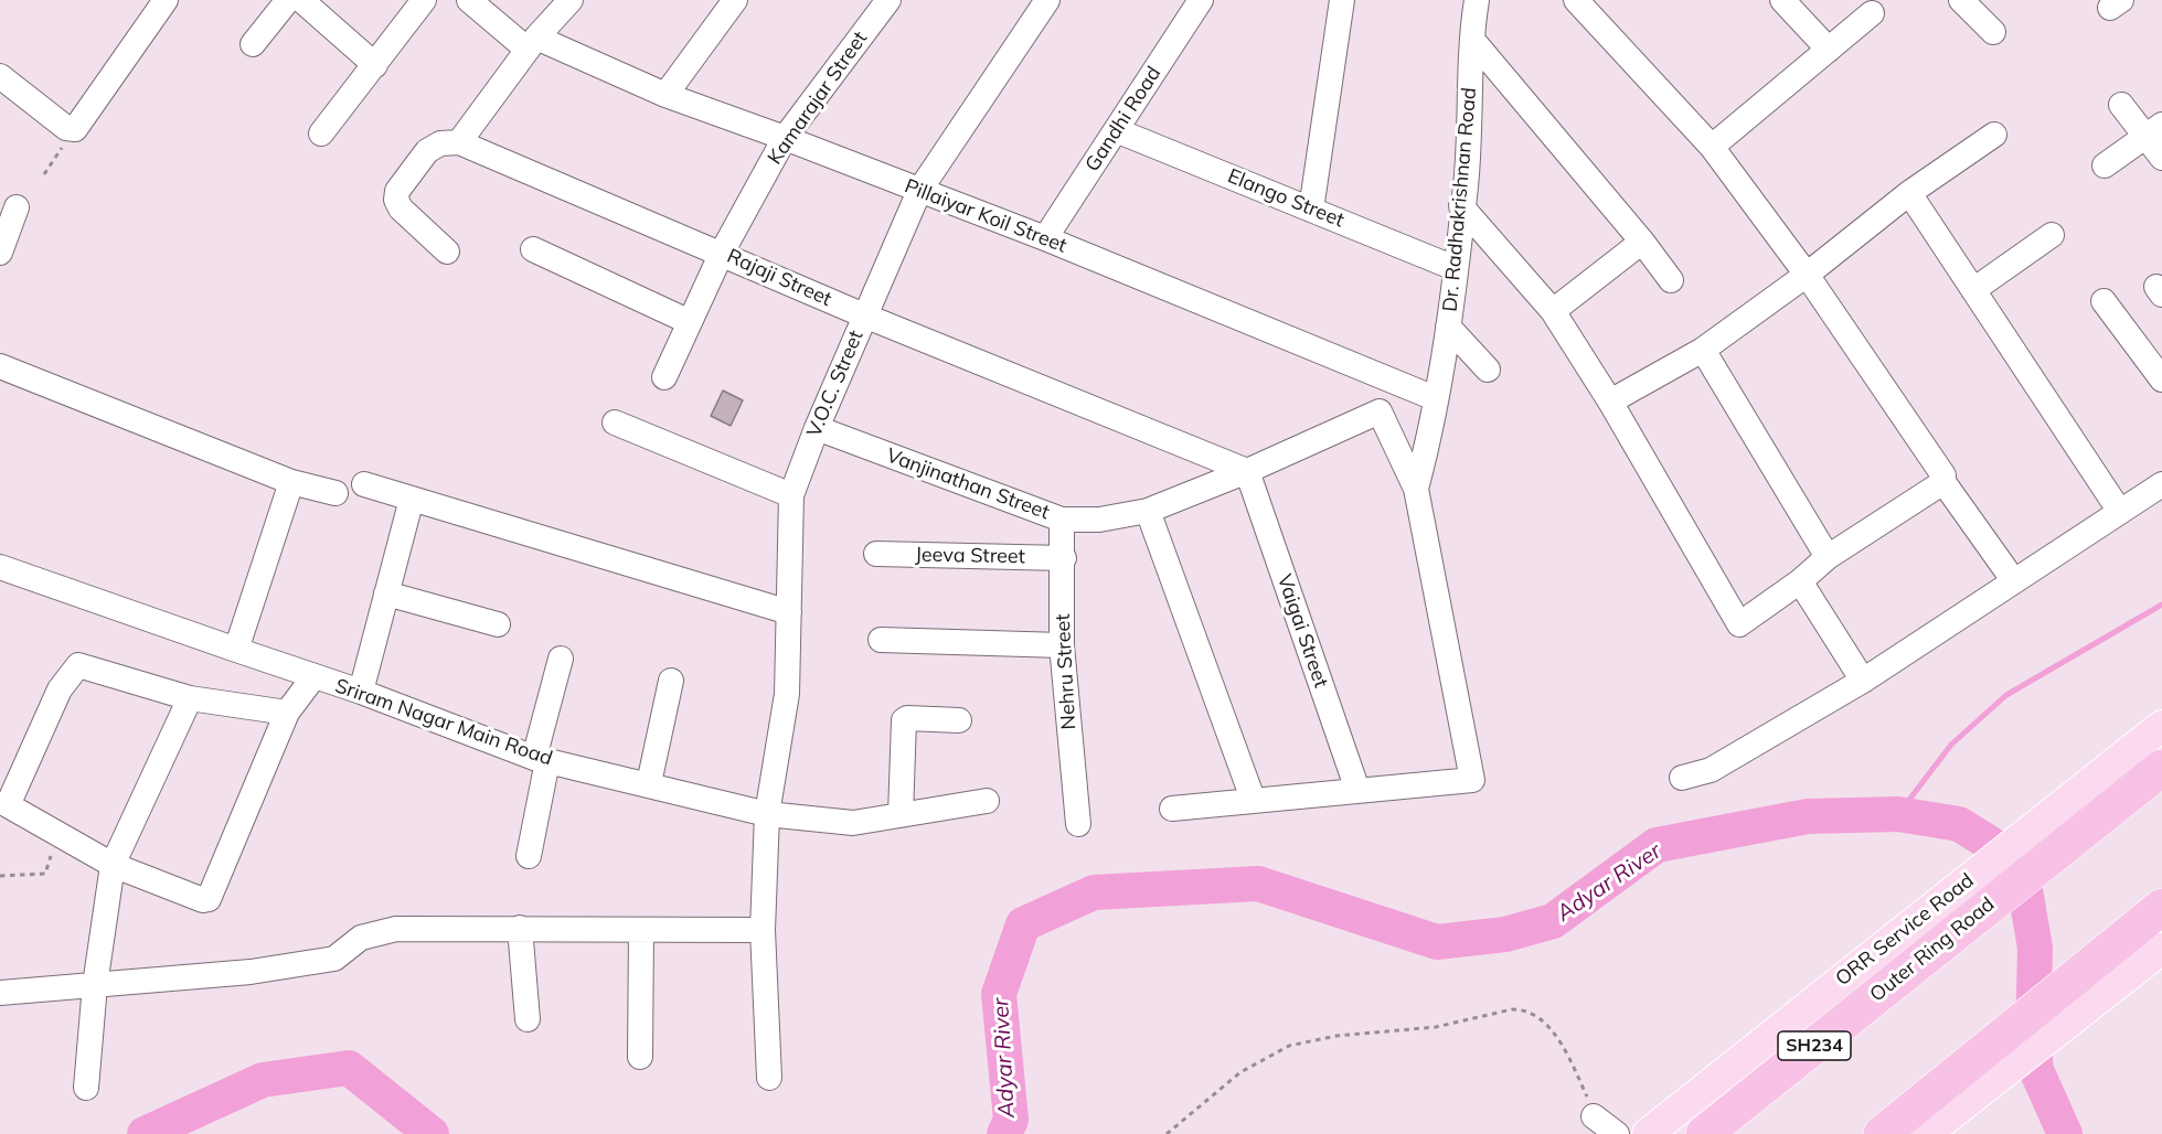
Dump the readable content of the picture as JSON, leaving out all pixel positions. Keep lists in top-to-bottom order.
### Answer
{
  "streets": {
    "highway": ["Outer Ring Road", "SH234"],
    "main road": ["ORR Service Road"],
    "street": [
      "Kamarajar Street",
      "Gandhi Road",
      "Elango Street",
      "Dr. Radhakrishnan Road",
      "Pillaiyar Koil Street",
      "Rajaji Street",
      "V.O.C. Street",
      "Vanjinathan Street",
      "Jeeva Street",
      "Vaigai Street",
      "Nehru Street",
      "Sriram Nagar Main Road"
    ]
  },
  "crossings": [
    ["Kamarajar Street", "Pillaiyar Koil Street"],
    ["Kamarajar Street", "Rajaji Street"],
    ["Gandhi Road", "Elango Street"],
    ["Gandhi Road", "Pillaiyar Koil Street"],
    ["Elango Street", "Dr. Radhakrishnan Road"],
    ["Dr. Radhakrishnan Road", "Pillaiyar Koil Street"],
    ["Dr. Radhakrishnan Road", "Vanjinathan Street"],
    ["Pillaiyar Koil Street", "V.O.C. Street"],
    ["Rajaji Street", "V.O.C. Street"],
    ["Rajaji Street", "Vanjinathan Street"],
    ["Rajaji Street", "Vaigai Street"],
    ["V.O.C. Street", "Vanjinathan Street"],
    ["V.O.C. Street", "Sriram Nagar Main Road"],
    ["Vanjinathan Street", "Vaigai Street"],
    ["Vanjinathan Street", "Nehru Street"],
    ["Jeeva Street", "Nehru Street"],
    ["ORR Service Road", "Outer Ring Road"]
  ],
  "water": ["Adyar River"]
}
